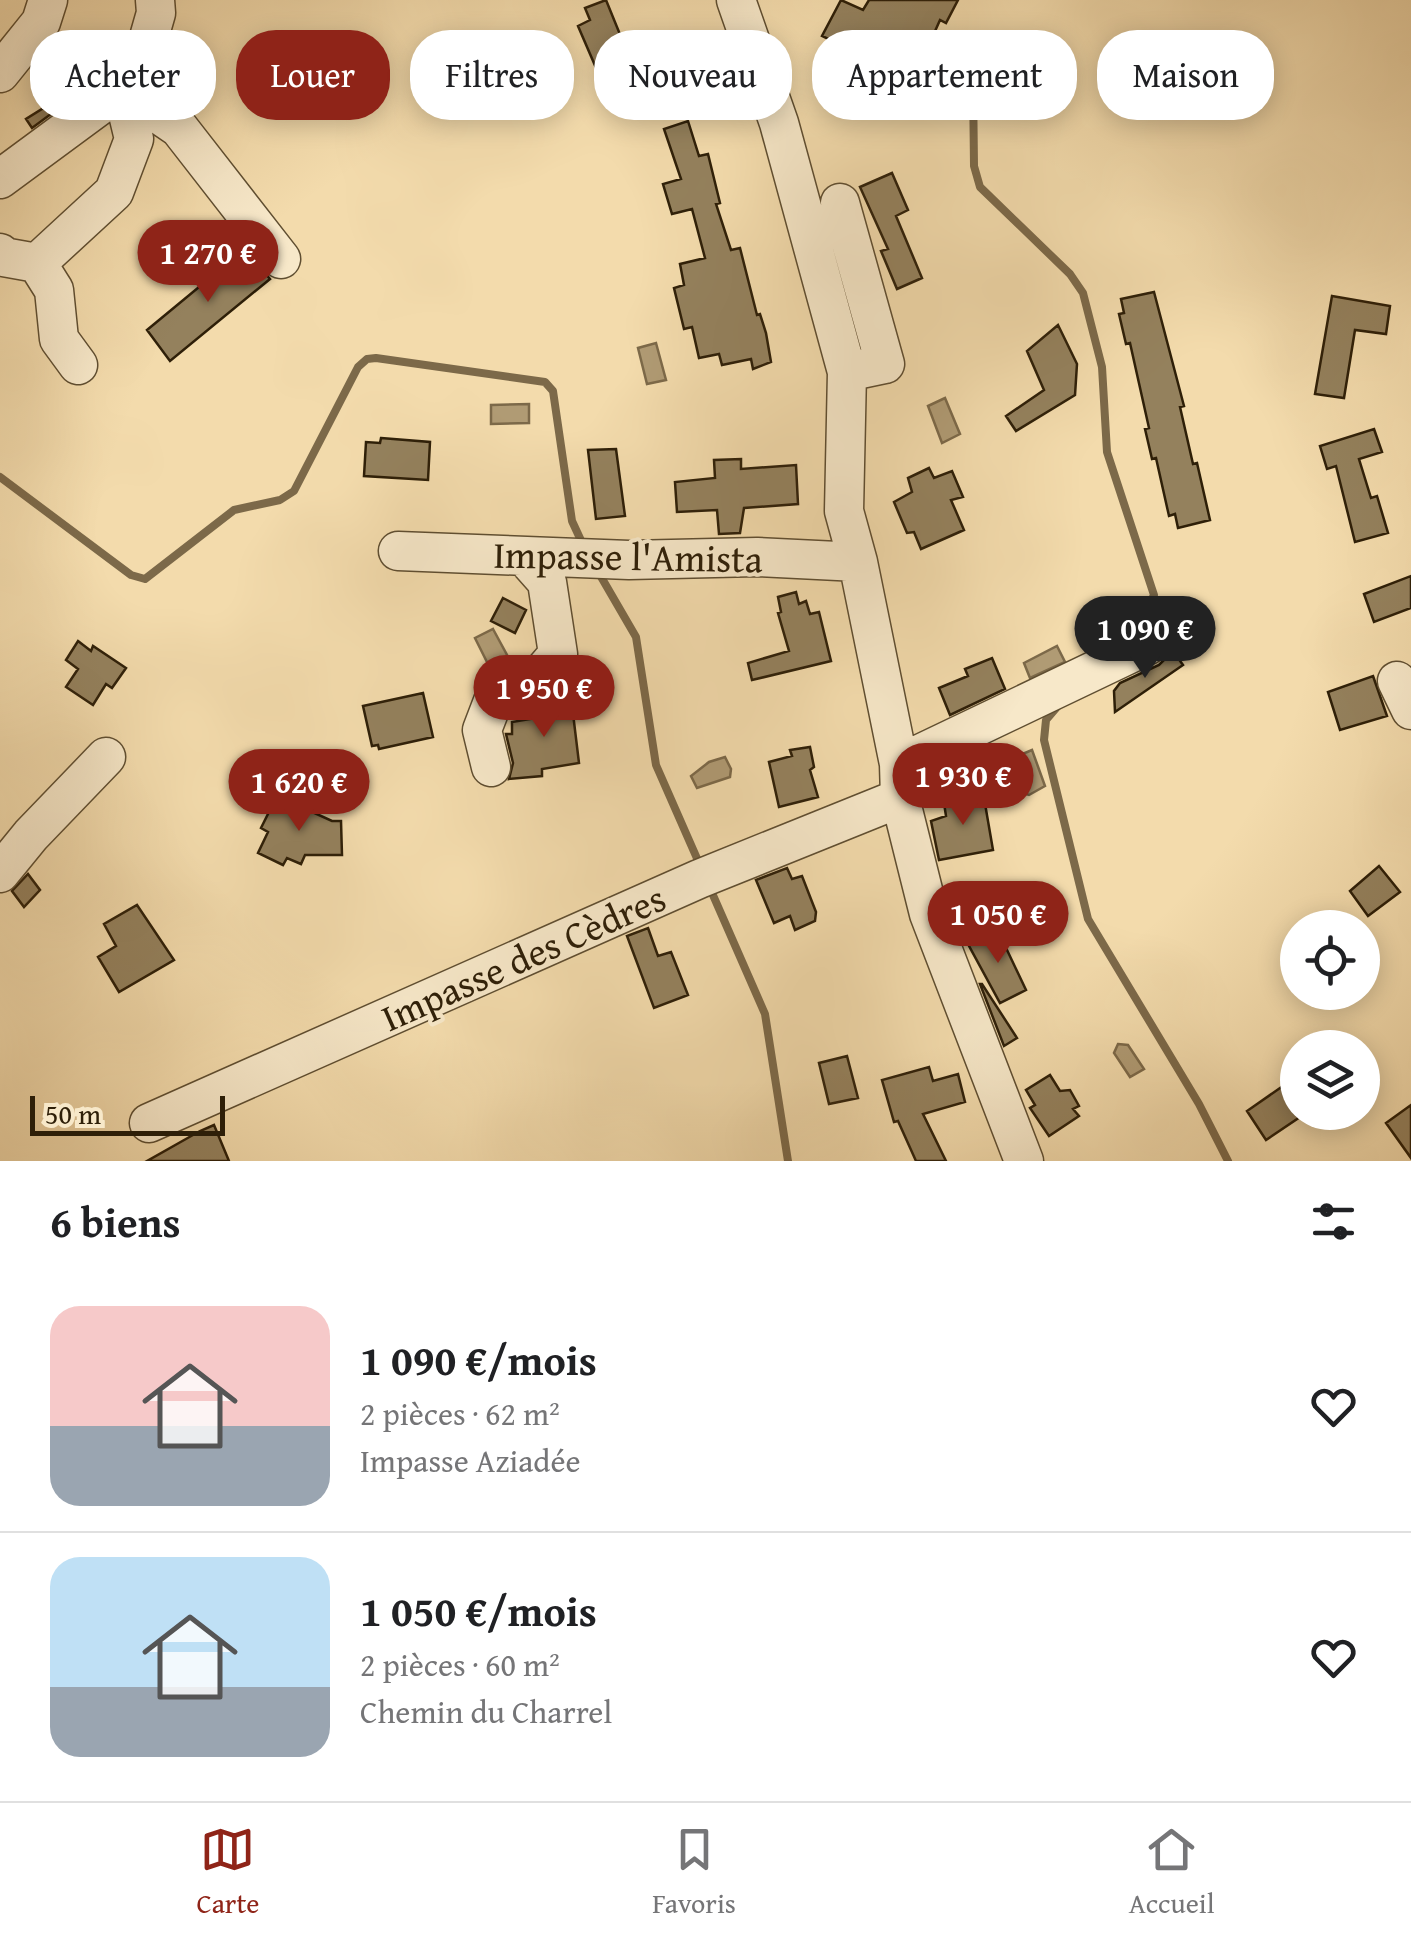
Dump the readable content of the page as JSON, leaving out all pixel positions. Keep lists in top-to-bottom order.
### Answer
{
  "streets": {
    "street": ["Impasse l'Amista", "Impasse des Cèdres"]
  },
  "scale_bar": "50 m",
  "page": {
    "chip": [
      "Acheter",
      "Louer",
      "Filtres",
      "Nouveau",
      "Appartement",
      "Maison"
    ],
    "price": [
      "1 270 €",
      "1 090 €",
      "1 950 €",
      "1 930 €",
      "1 620 €",
      "1 050 €"
    ],
    "scale": "50 m",
    "heading": "6 biens",
    "list": [
      {
        "name": "1 090 €/mois",
        "note": "2 pièces · 62 m² · Impasse Aziadée"
      },
      {
        "name": "1 050 €/mois",
        "note": "2 pièces · 60 m² · Chemin du Charrel"
      }
    ],
    "tabs": ["Carte", "Favoris", "Accueil"]
  }
}
